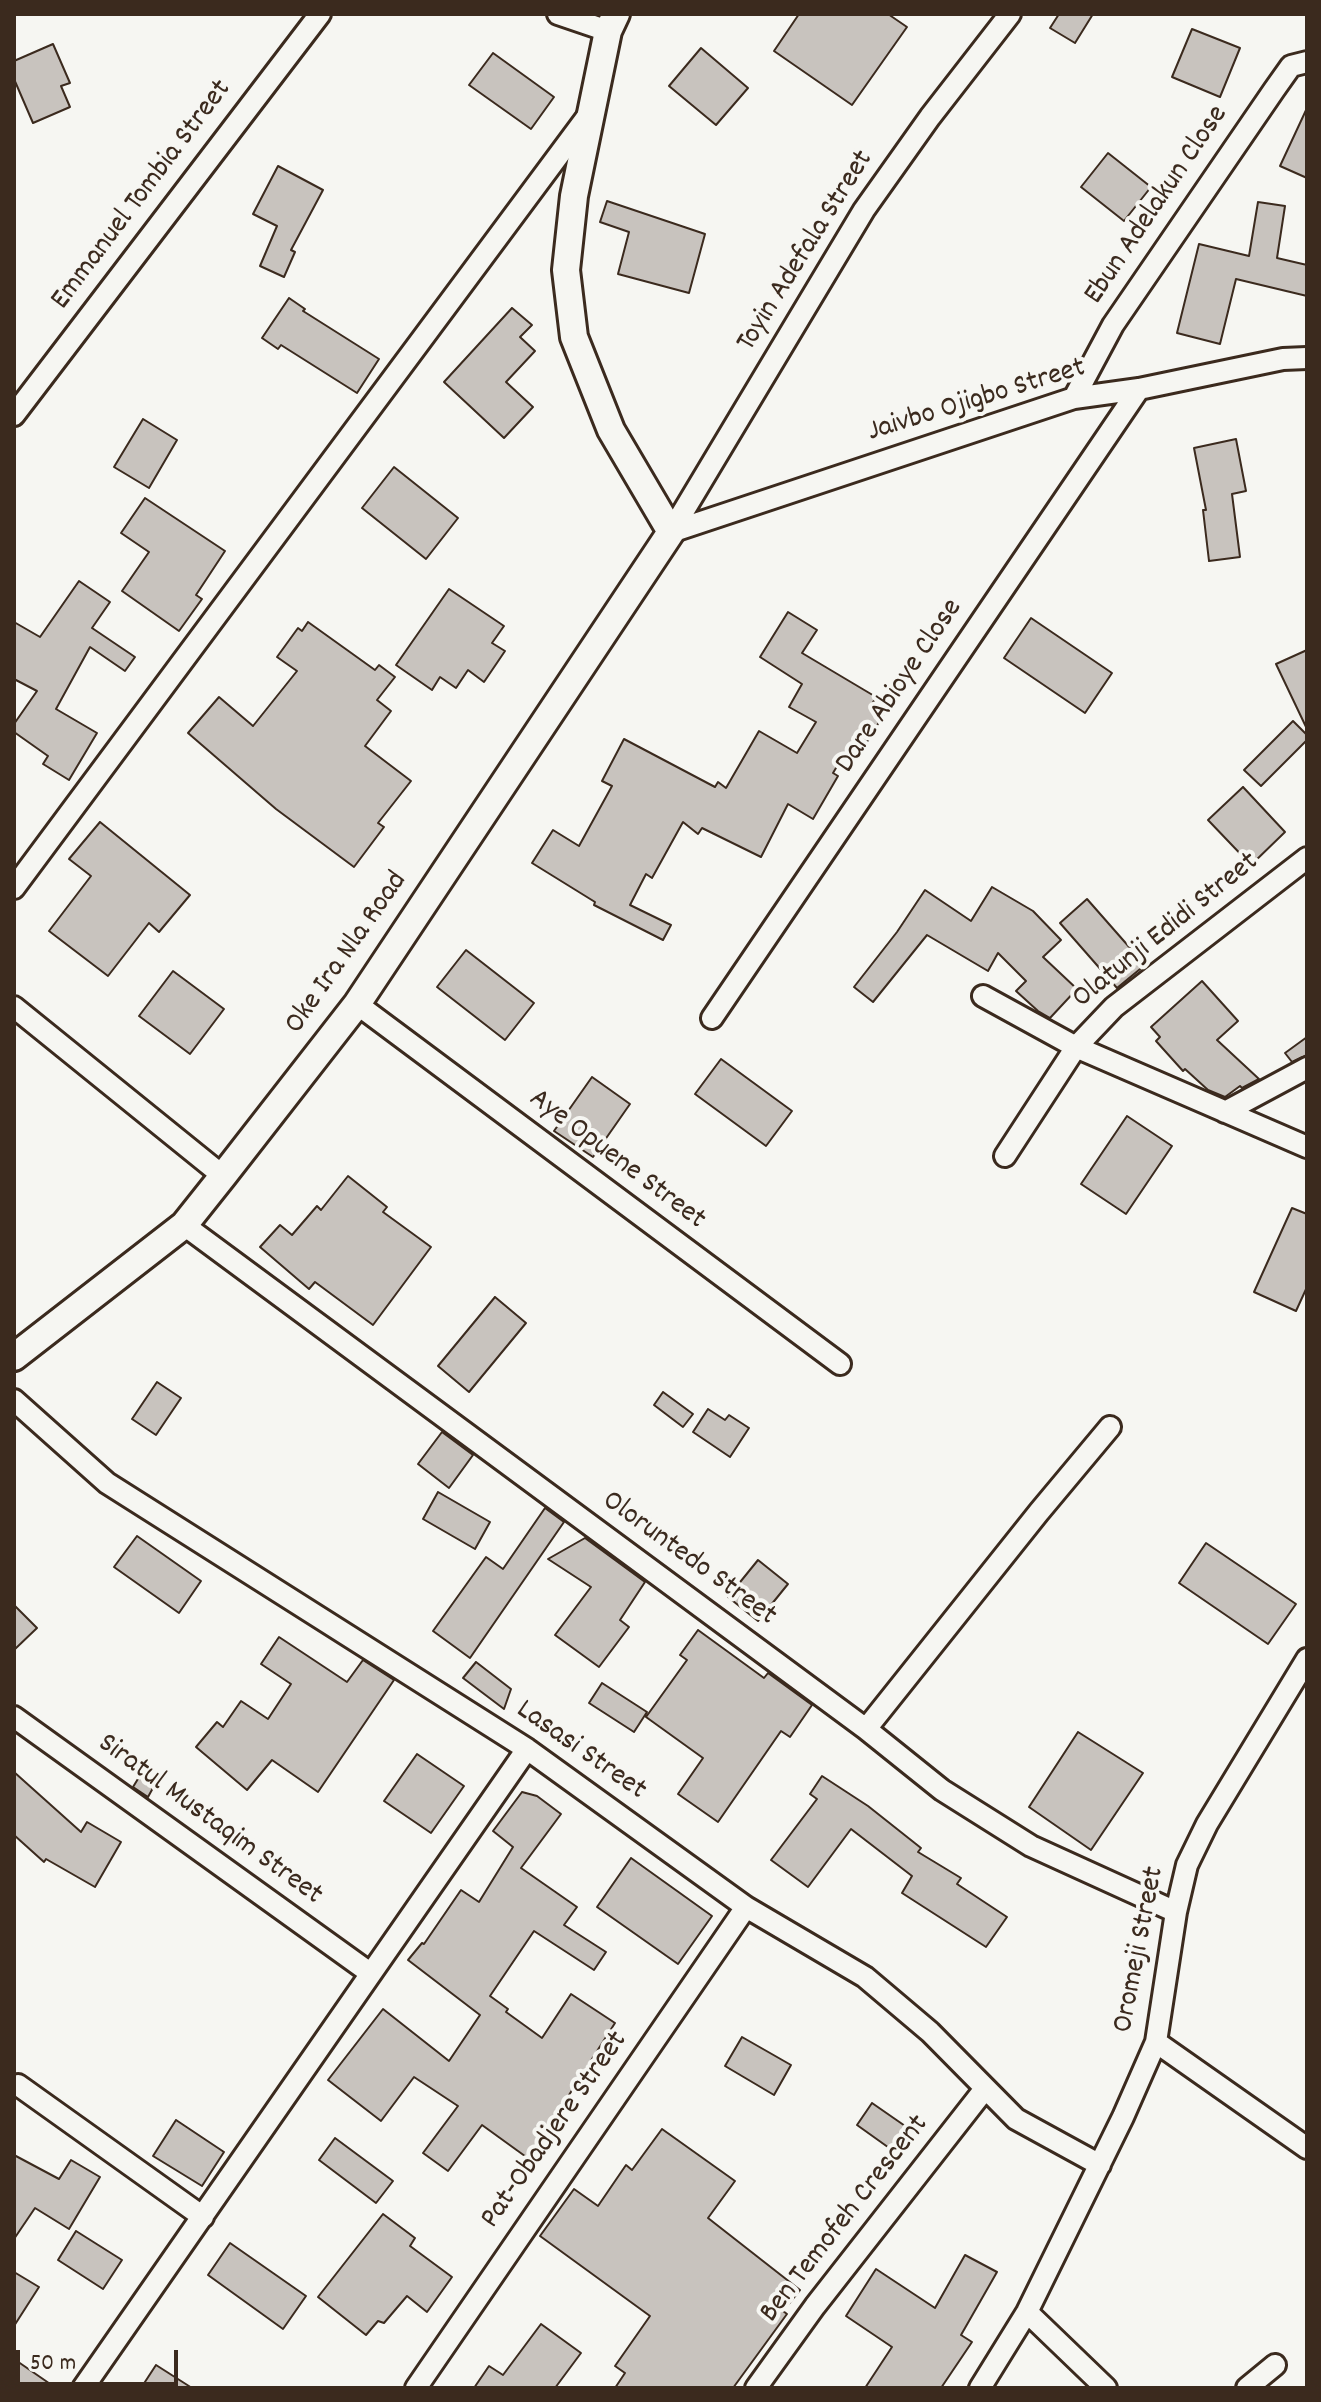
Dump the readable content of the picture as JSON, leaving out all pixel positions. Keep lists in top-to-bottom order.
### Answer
{
  "streets": {
    "street": [
      "Emmanuel Tombia Street",
      "Ebun Adelakun Close",
      "Toyin Adefala Street",
      "Jaivbo Ojigbo Street",
      "Dare Abioye Close",
      "Olatunji Edidi Street",
      "Oke Ira Nla Road",
      "Aye Opuene Street",
      "Oloruntedo Street",
      "Lasasi Street",
      "Siratul Mustaqim Street",
      "Oromeji Street",
      "Pat-Obadjere Street",
      "Ben Temofeh Crescent"
    ]
  },
  "crossings": [
    ["Ebun Adelakun Close", "Jaivbo Ojigbo Street"],
    ["Toyin Adefala Street", "Jaivbo Ojigbo Street"],
    ["Toyin Adefala Street", "Oke Ira Nla Road"],
    ["Jaivbo Ojigbo Street", "Dare Abioye Close"],
    ["Jaivbo Ojigbo Street", "Oke Ira Nla Road"],
    ["Oke Ira Nla Road", "Aye Opuene Street"],
    ["Oke Ira Nla Road", "Oloruntedo Street"],
    ["Oloruntedo Street", "Oromeji Street"],
    ["Lasasi Street", "Oromeji Street"],
    ["Lasasi Street", "Pat-Obadjere Street"],
    ["Lasasi Street", "Ben Temofeh Crescent"]
  ],
  "scale_bar": "50 m"
}
